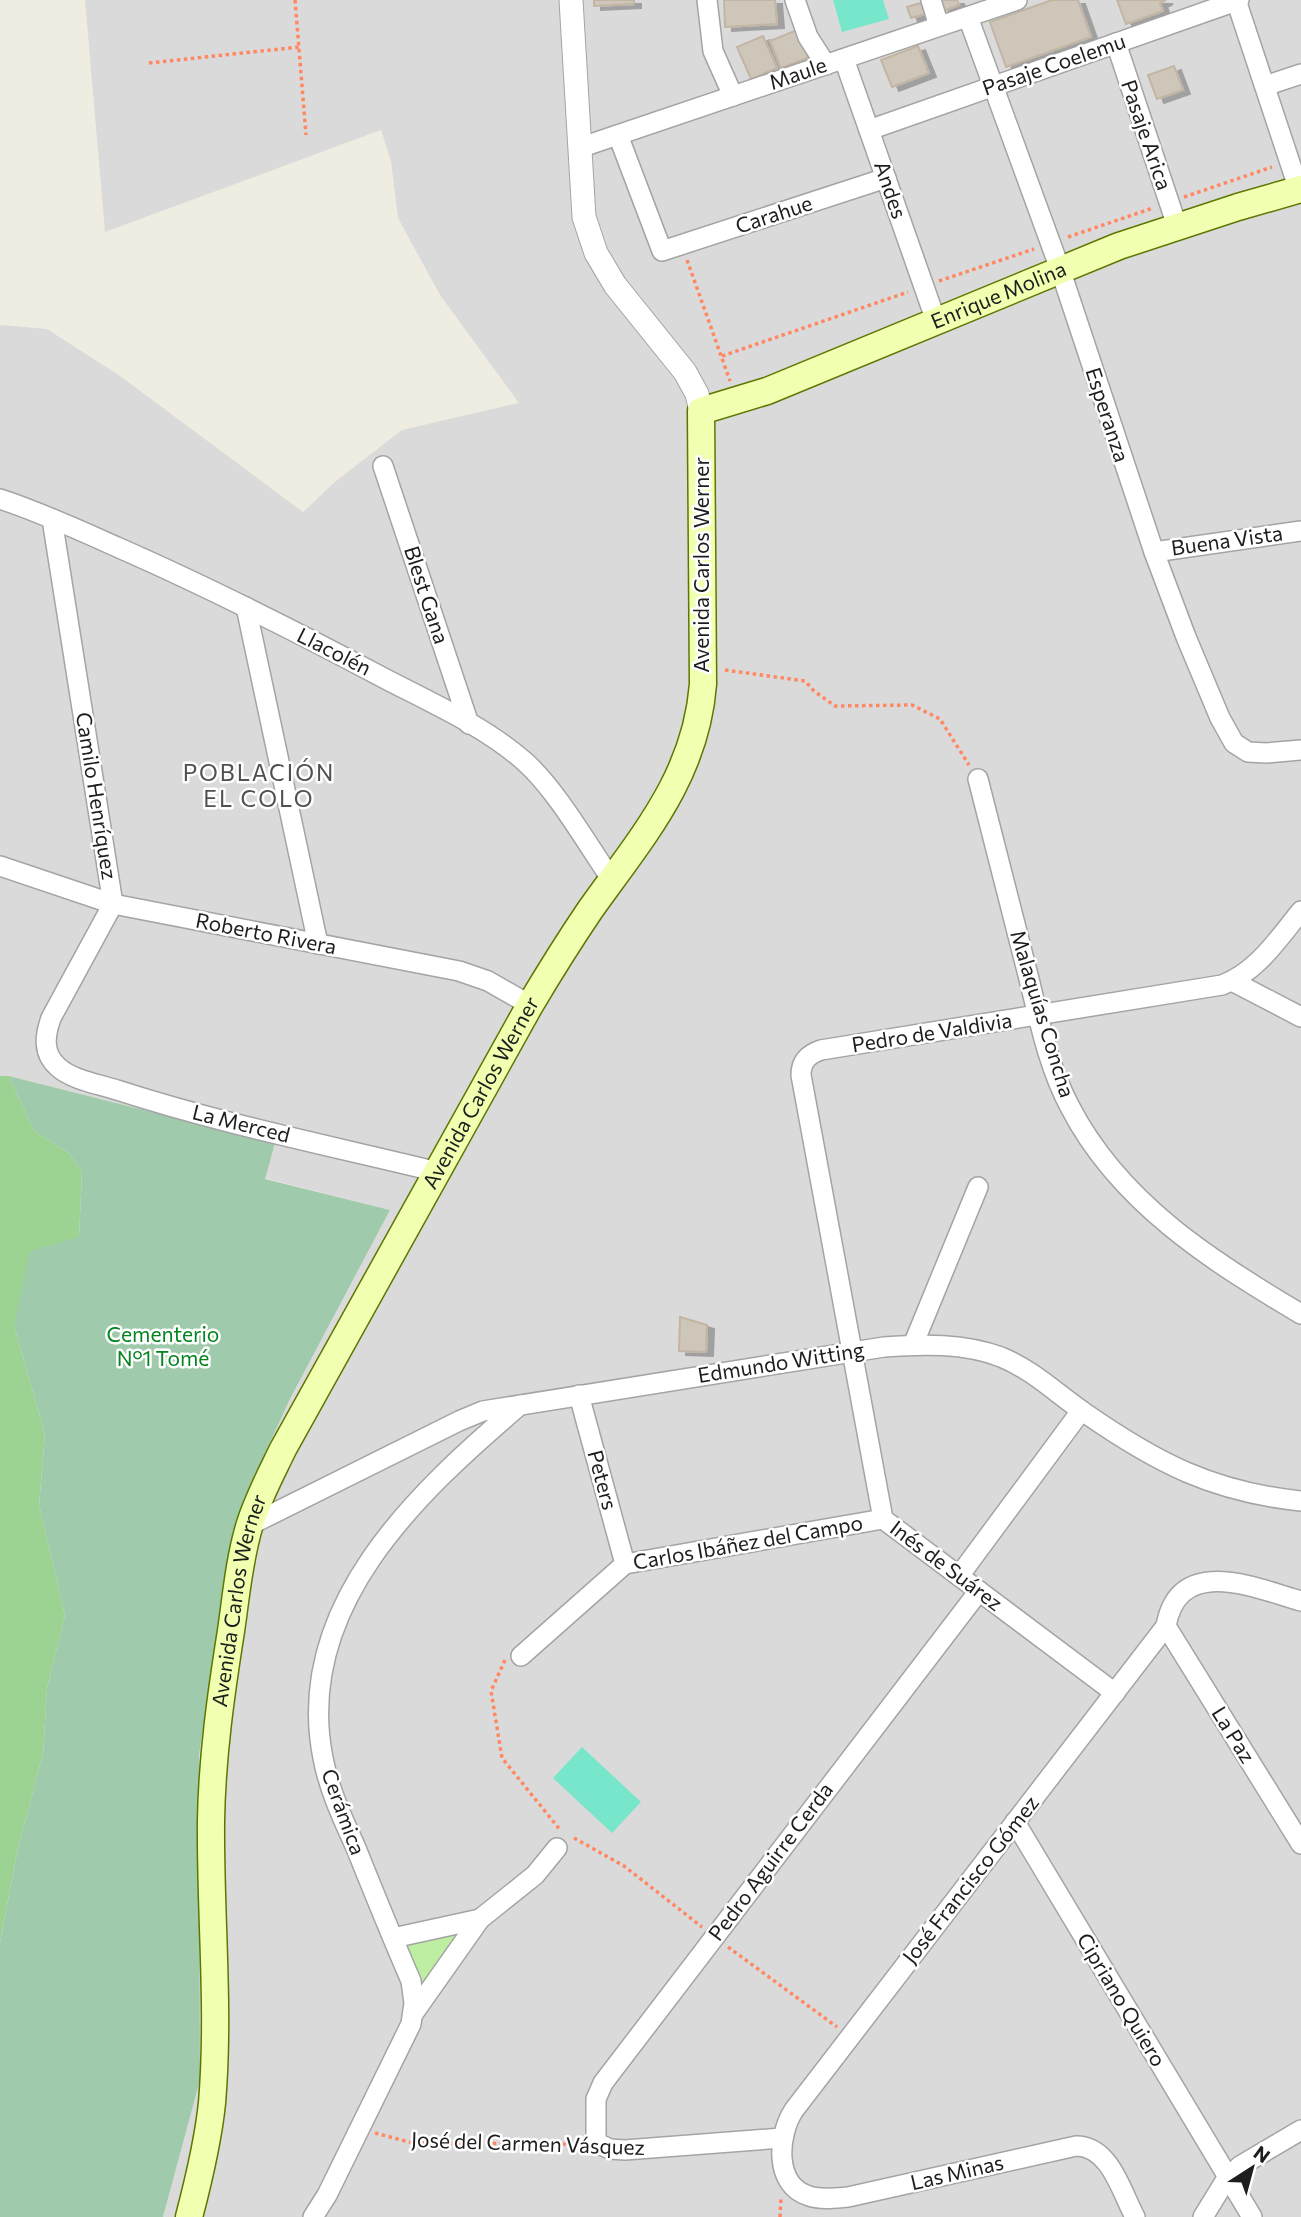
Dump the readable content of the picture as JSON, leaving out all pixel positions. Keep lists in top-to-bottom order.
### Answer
{
  "streets": {
    "main road": ["Enrique Molina", "Avenida Carlos Werner"],
    "street": [
      "Pasaje Coelemu",
      "Maule",
      "Pasaje Arica",
      "Andes",
      "Carahue",
      "Esperanza",
      "Buena Vista",
      "Blest Gana",
      "Llacolén",
      "Camilo Henríquez",
      "Roberto Rivera",
      "Malaquías Concha",
      "Pedro de Valdivia",
      "La Merced",
      "Edmundo Witting",
      "Peters",
      "Carlos Ibáñez del Campo",
      "Inés de Suárez",
      "La Paz",
      "Cerámica",
      "Pedro Aguirre Cerda",
      "José Francisco Gómez",
      "Cipriano Quiero",
      "José del Carmen Vásquez",
      "Las Minas"
    ]
  },
  "crossings": [
    ["Pasaje Coelemu", "Pasaje Arica"],
    ["Pasaje Coelemu", "Andes"],
    ["Pasaje Coelemu", "Esperanza"],
    ["Maule", "Andes"],
    ["Maule", "Carahue"],
    ["Maule", "Esperanza"],
    ["Maule", "Avenida Carlos Werner"],
    ["Pasaje Arica", "Enrique Molina"],
    ["Andes", "Carahue"],
    ["Andes", "Enrique Molina"],
    ["Enrique Molina", "Esperanza"],
    ["Enrique Molina", "Avenida Carlos Werner"],
    ["Esperanza", "Buena Vista"],
    ["Avenida Carlos Werner", "Llacolén"],
    ["Avenida Carlos Werner", "Roberto Rivera"],
    ["Avenida Carlos Werner", "La Merced"],
    ["Avenida Carlos Werner", "Edmundo Witting"],
    ["Blest Gana", "Llacolén"],
    ["Llacolén", "Camilo Henríquez"],
    ["Camilo Henríquez", "Roberto Rivera"],
    ["Camilo Henríquez", "La Merced"],
    ["Malaquías Concha", "Pedro de Valdivia"],
    ["Pedro de Valdivia", "Inés de Suárez"],
    ["Edmundo Witting", "Peters"],
    ["Edmundo Witting", "Inés de Suárez"],
    ["Edmundo Witting", "Cerámica"],
    ["Peters", "Carlos Ibáñez del Campo"],
    ["Carlos Ibáñez del Campo", "Inés de Suárez"],
    ["Inés de Suárez", "Pedro Aguirre Cerda"],
    ["Inés de Suárez", "José Francisco Gómez"],
    ["La Paz", "José Francisco Gómez"],
    ["Cerámica", "José del Carmen Vásquez"],
    ["Pedro Aguirre Cerda", "José del Carmen Vásquez"],
    ["José Francisco Gómez", "Cipriano Quiero"],
    ["José Francisco Gómez", "José del Carmen Vásquez"],
    ["José Francisco Gómez", "Las Minas"],
    ["José del Carmen Vásquez", "Las Minas"]
  ],
  "districts": ["POBLACIÓN EL COLO"],
  "parks": ["Cementerio N°1 Tomé"],
  "north": "top right"
}
